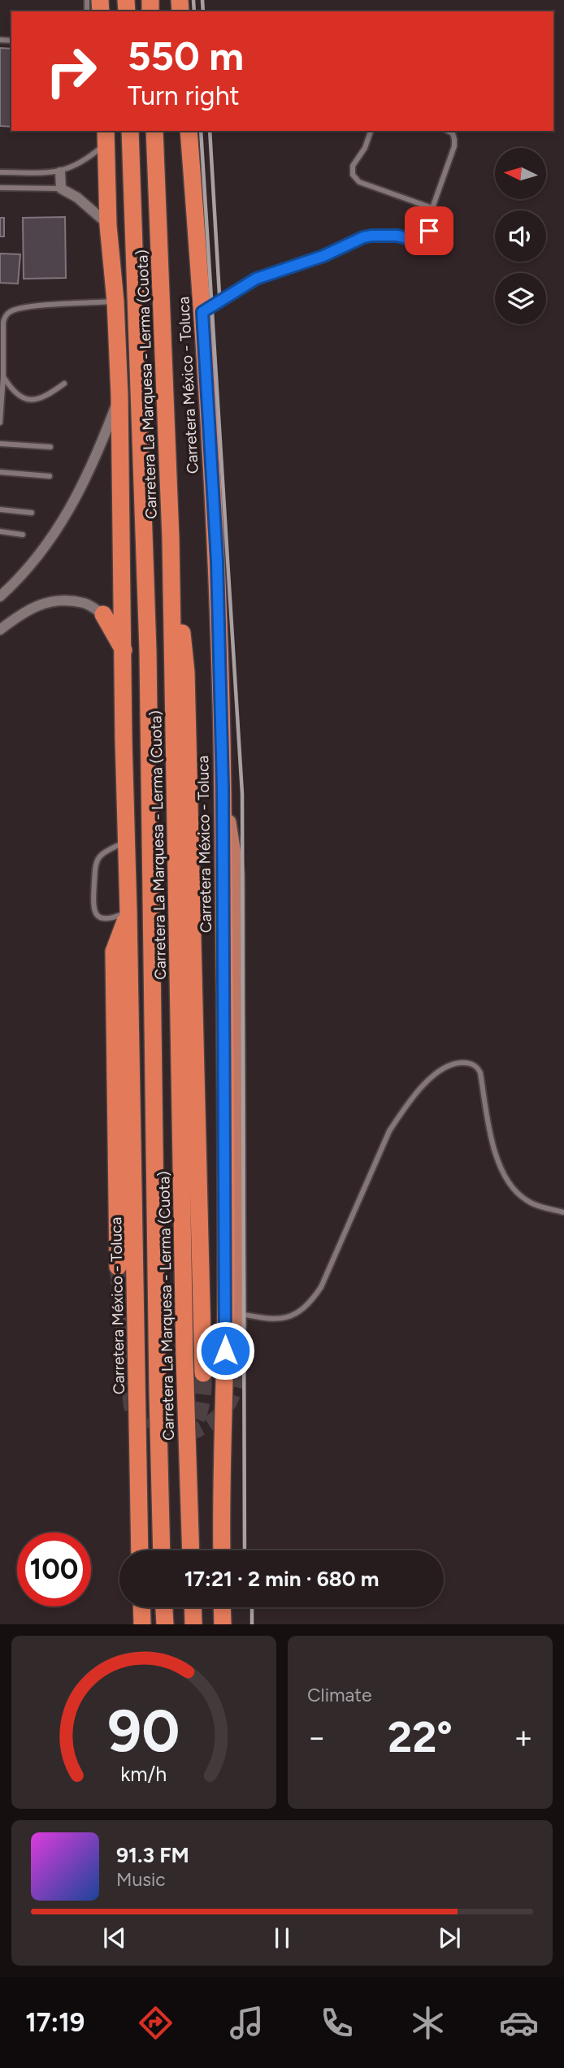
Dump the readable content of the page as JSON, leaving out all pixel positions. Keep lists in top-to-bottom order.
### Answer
{
  "streets": {
    "highway": ["Carretera La Marquesa - Lerma (Cuota)", "Carretera México - Toluca"]
  },
  "north": "left",
  "page": {
    "turn": ["550 m", "Turn right"],
    "limit": "100",
    "trip": "17:21 · 2 min · 680 m",
    "tile": "Climate",
    "heat": ["−", "22°", "+"],
    "song": ["91.3 FM", "Music"],
    "tabs": "17:19",
    "gauge": ["90", "km/h"]
  }
}
